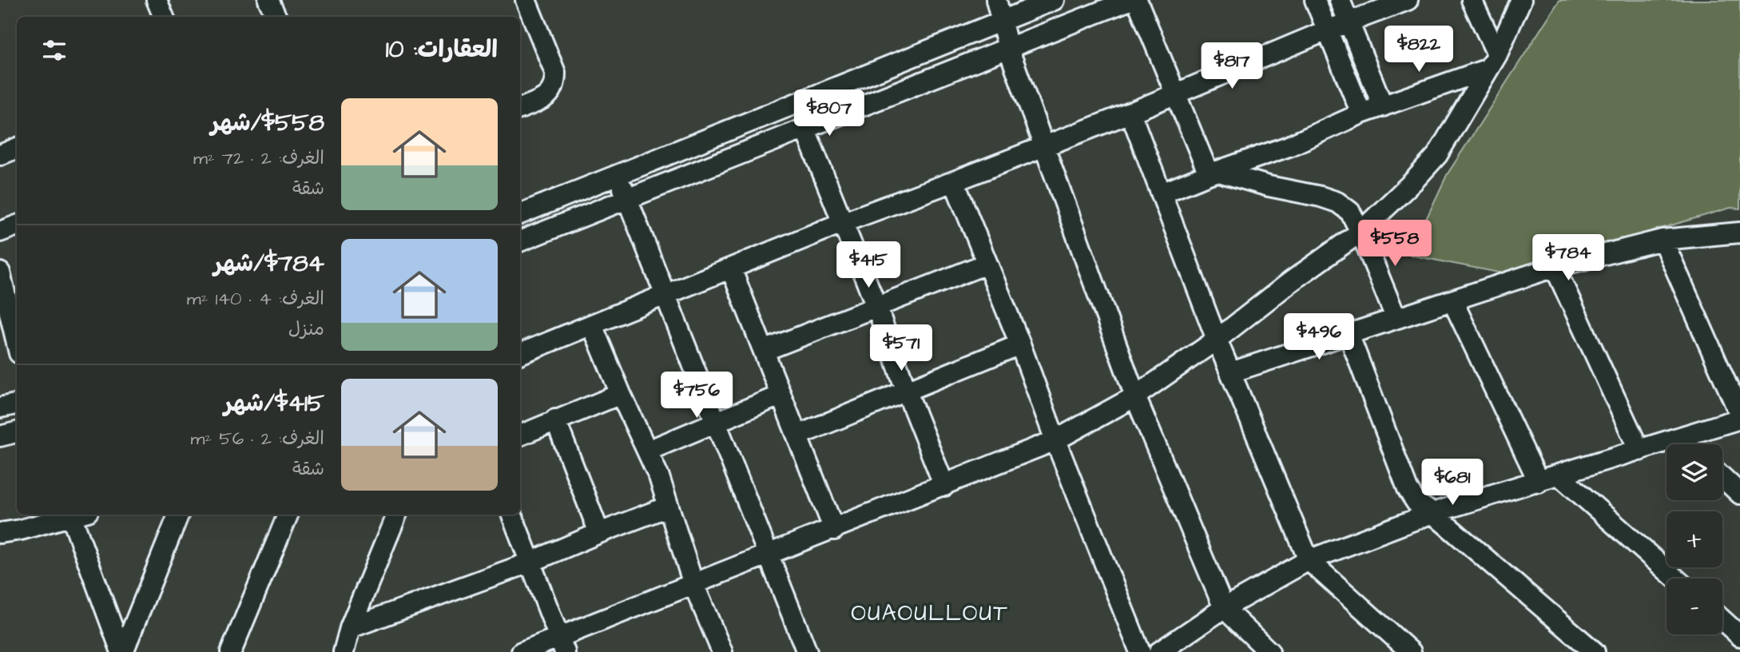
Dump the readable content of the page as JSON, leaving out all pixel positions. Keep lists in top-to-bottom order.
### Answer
{
  "districts": ["OUAOULLOUT"],
  "page": {
    "heading": "العقارات: 10",
    "price": [
      "$822",
      "$817",
      "$807",
      "$558",
      "$784",
      "$415",
      "$496",
      "$571",
      "$756",
      "$681"
    ],
    "list": [
      {
        "name": "$558/شهر",
        "note": "الغرف: 2 · 72 m² · شقة"
      },
      {
        "name": "$784/شهر",
        "note": "الغرف: 4 · 140 m² · منزل"
      },
      {
        "name": "$415/شهر",
        "note": "الغرف: 2 · 56 m² · شقة"
      }
    ],
    "map_buttons": ["+", "−"]
  }
}
